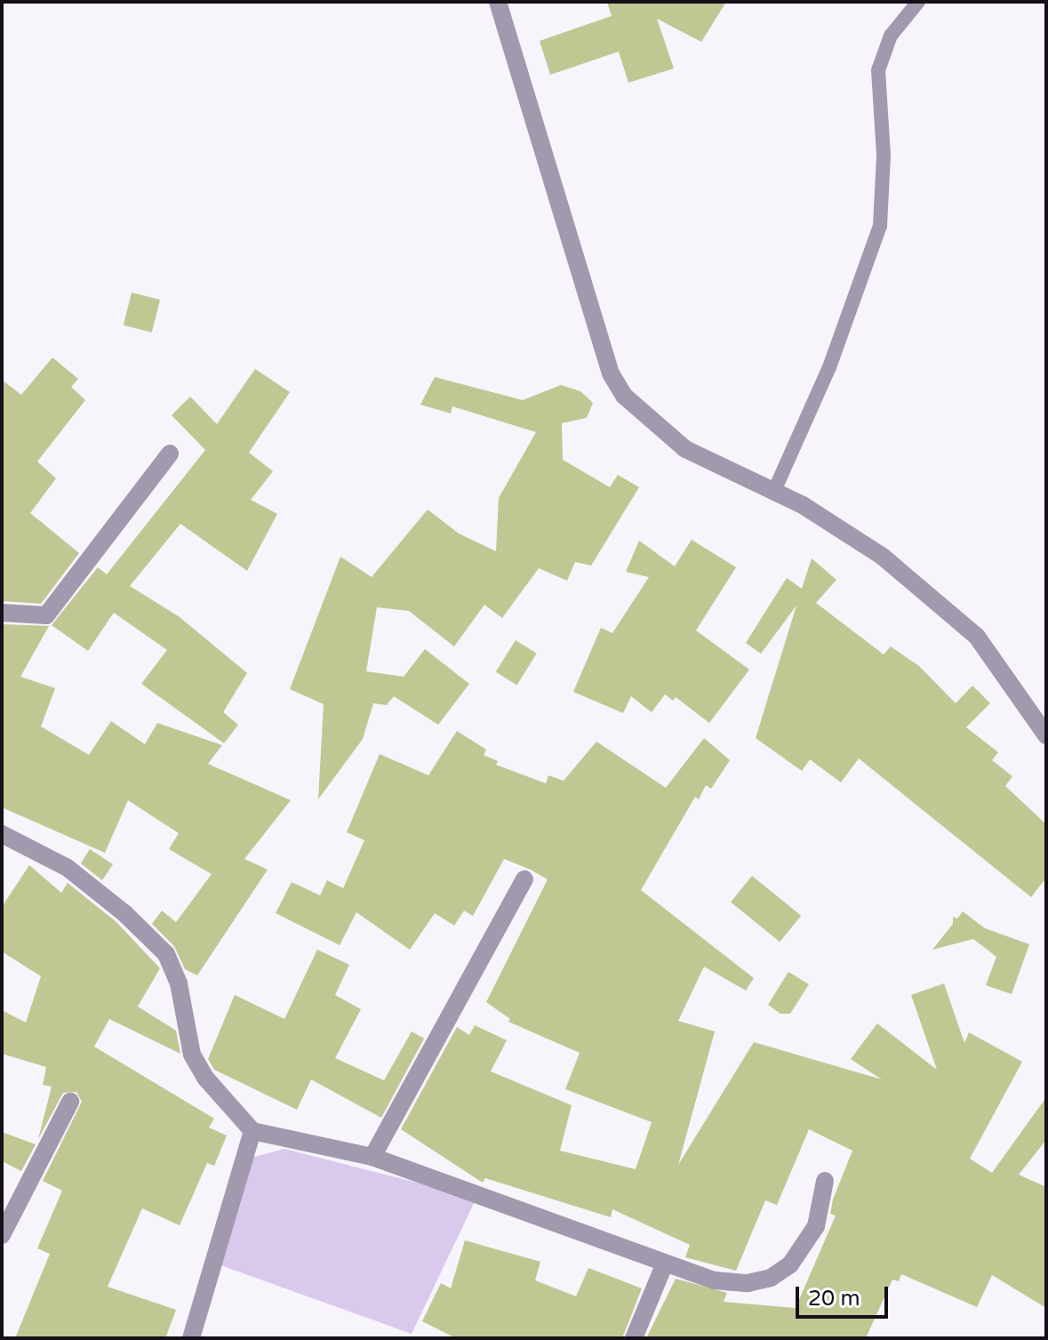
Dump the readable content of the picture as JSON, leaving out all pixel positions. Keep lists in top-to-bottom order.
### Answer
{
  "scale_bar": "20 m"
}
